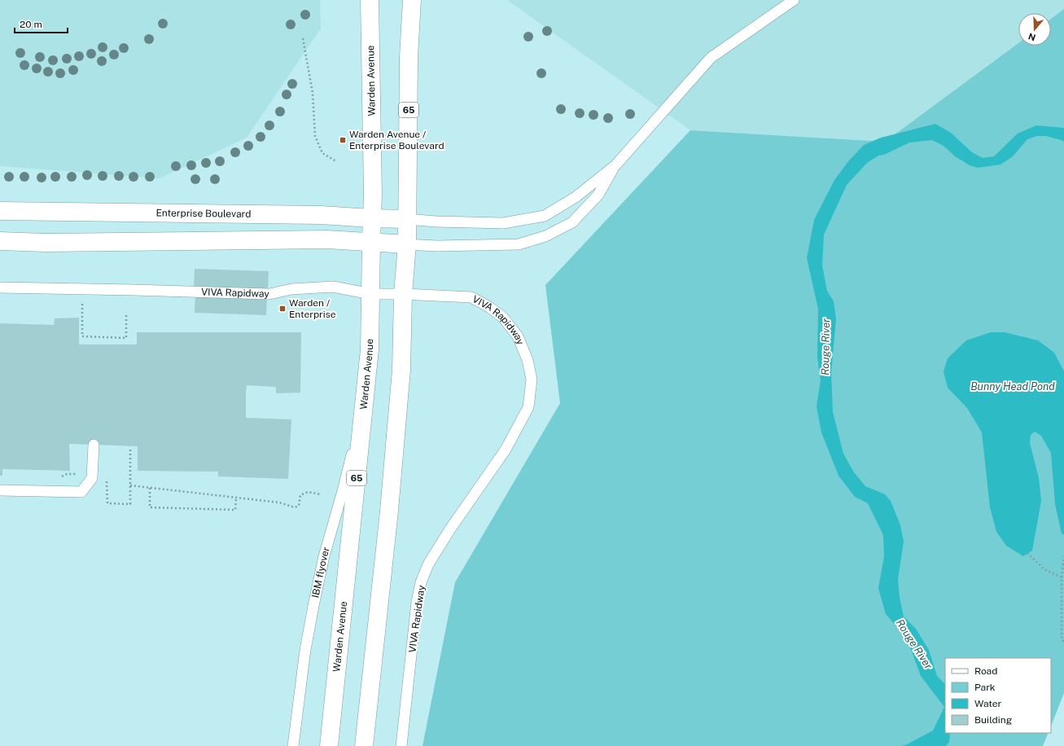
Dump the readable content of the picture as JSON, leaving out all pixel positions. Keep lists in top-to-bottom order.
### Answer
{
  "streets": {
    "main road": ["Warden Avenue", "65", "Enterprise Boulevard"],
    "lane": ["VIVA Rapidway", "IBM flyover"]
  },
  "crossings": [
    ["Warden Avenue", "Enterprise Boulevard"],
    ["Warden Avenue", "VIVA Rapidway"],
    ["Warden Avenue", "IBM flyover"],
    ["65", "Enterprise Boulevard"],
    ["65", "VIVA Rapidway"]
  ],
  "water": ["Rouge River", "Bunny Head Pond"],
  "places": {
    "transit": ["Warden Avenue / Enterprise Boulevard", "Warden / Enterprise"]
  },
  "legend": [
    "Road",
    "Park",
    "Water",
    "Building"
  ],
  "scale_bar": "20 m",
  "north": "bottom"
}
